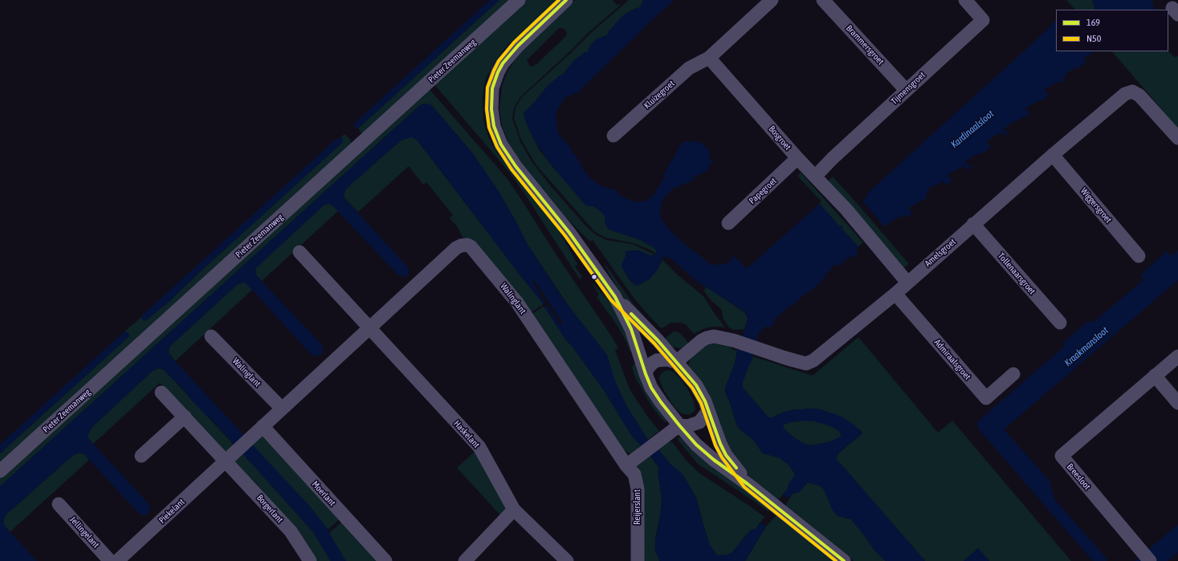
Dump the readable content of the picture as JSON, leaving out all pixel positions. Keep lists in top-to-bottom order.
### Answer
{
  "streets": {
    "street": [
      "Brammersgroet",
      "Pieter Zeemanweg",
      "Tijmensgroet",
      "Kluizegroet",
      "Bosgroet",
      "Papegroet",
      "Wiggersgroet",
      "Amelsgroet",
      "Tollenaarsgroet",
      "Walinglant",
      "Admiraalsgroet",
      "Haskelant",
      "Breesloot",
      "Moerlant",
      "Reijerslant",
      "Borgerlant",
      "Piekelant",
      "Jellingelant"
    ]
  },
  "crossings": [
    ["Brammersgroet", "Tijmensgroet"],
    ["Tijmensgroet", "Bosgroet"],
    ["Kluizegroet", "Bosgroet"],
    ["Bosgroet", "Papegroet"],
    ["Bosgroet", "Amelsgroet"],
    ["Wiggersgroet", "Amelsgroet"],
    ["Amelsgroet", "Tollenaarsgroet"],
    ["Amelsgroet", "Admiraalsgroet"],
    ["Walinglant", "Haskelant"],
    ["Walinglant", "Moerlant"],
    ["Walinglant", "Reijerslant"],
    ["Walinglant", "Borgerlant"],
    ["Walinglant", "Piekelant"],
    ["Borgerlant", "Piekelant"]
  ],
  "water": ["Kardinaalsloot", "Kraakmansloot"],
  "lines": ["transit line 169", "transit line N50"],
  "legend": ["169", "N50"]
}
